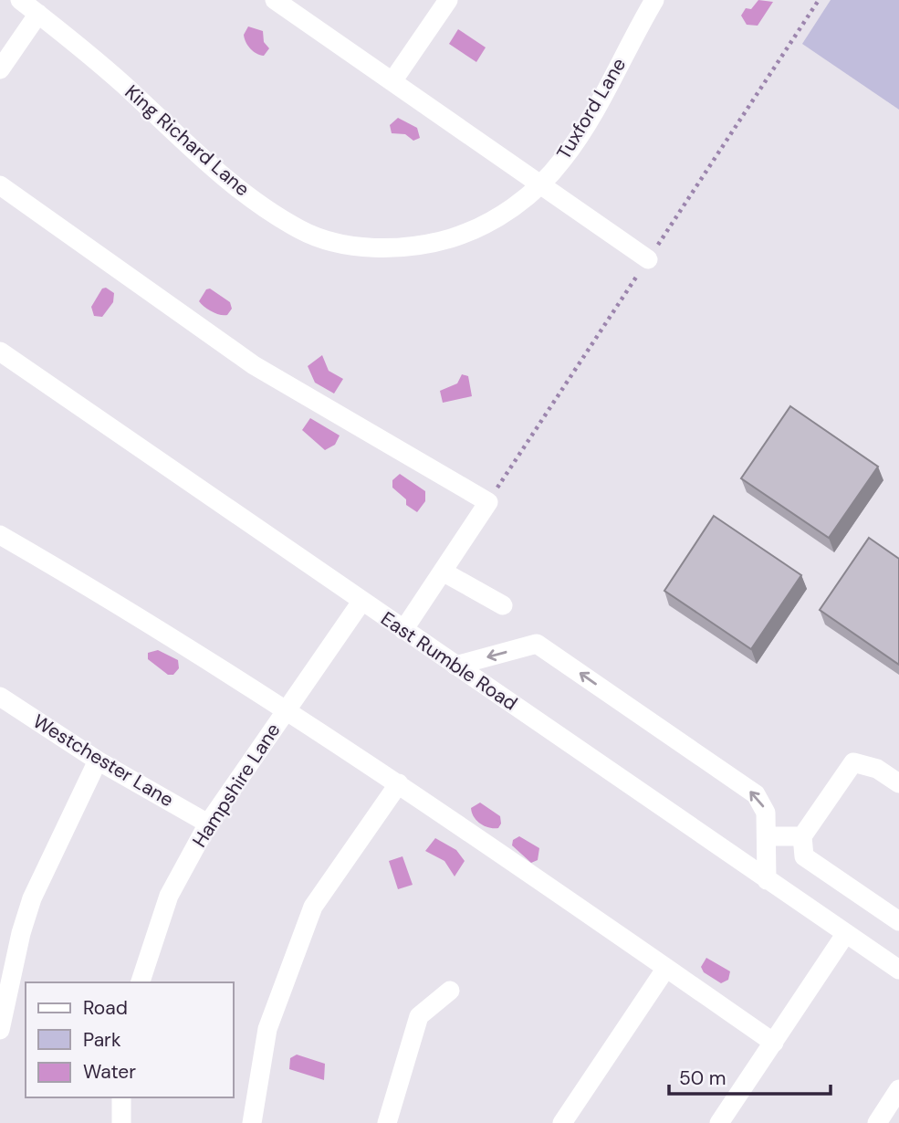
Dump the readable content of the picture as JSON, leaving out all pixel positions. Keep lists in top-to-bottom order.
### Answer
{
  "streets": {
    "street": [
      "Tuxford Lane",
      "King Richard Lane",
      "East Rumble Road",
      "Westchester Lane",
      "Hampshire Lane"
    ]
  },
  "crossings": [
    ["Tuxford Lane", "King Richard Lane"],
    ["East Rumble Road", "Hampshire Lane"],
    ["Westchester Lane", "Hampshire Lane"]
  ],
  "legend": ["Road", "Park", "Water"],
  "scale_bar": "50 m"
}
